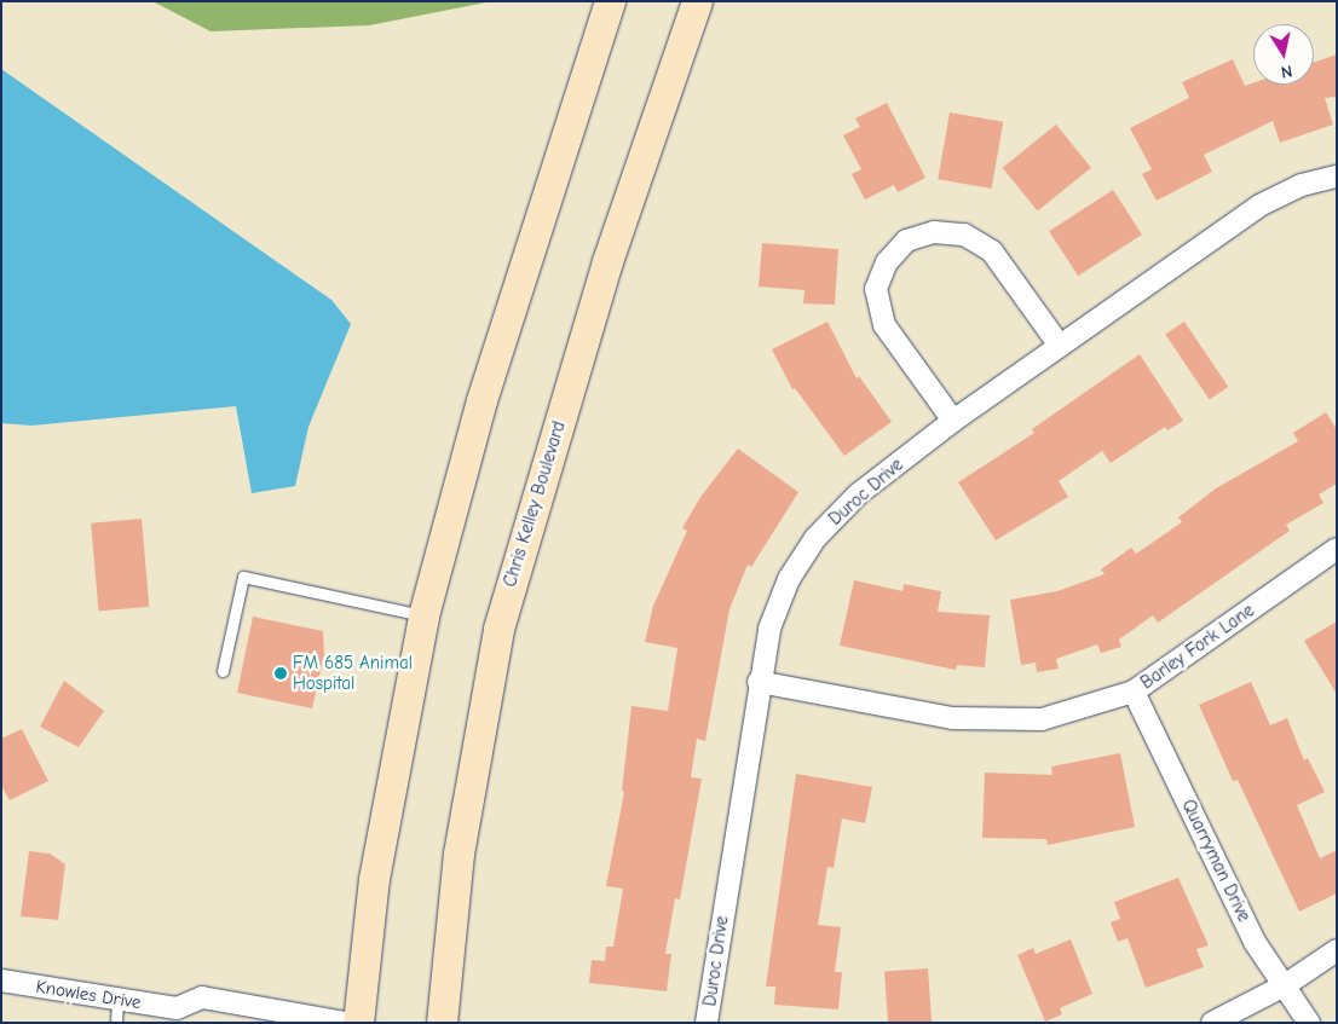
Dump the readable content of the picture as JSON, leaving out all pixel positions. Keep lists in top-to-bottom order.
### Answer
{
  "streets": {
    "main road": ["Chris Kelley Boulevard"],
    "street": [
      "Duroc Drive",
      "Barley Fork Lane",
      "Quarryman Drive",
      "Knowles Drive"
    ]
  },
  "crossings": [
    ["Duroc Drive", "Barley Fork Lane"],
    ["Barley Fork Lane", "Quarryman Drive"]
  ],
  "places": ["FM 685 Animal Hospital"],
  "north": "bottom"
}
